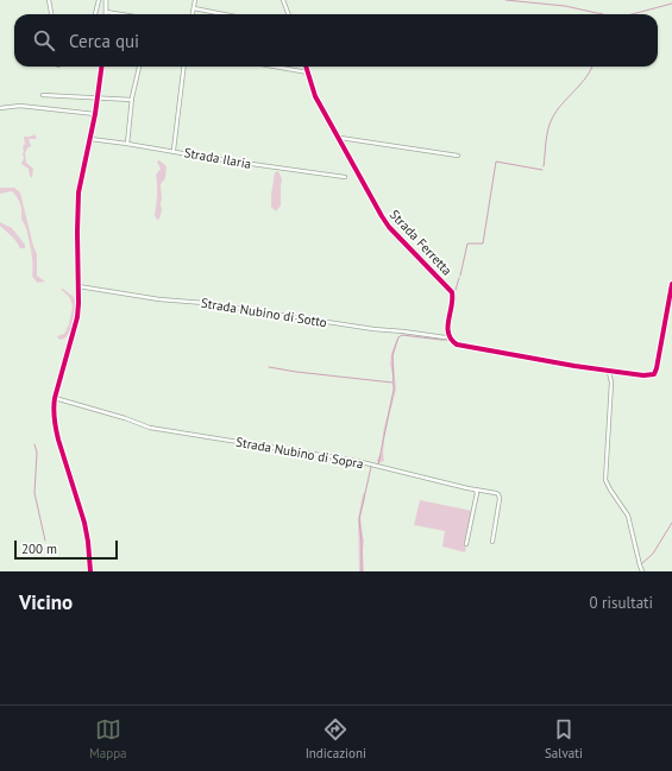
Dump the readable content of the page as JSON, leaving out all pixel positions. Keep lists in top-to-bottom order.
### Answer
{
  "streets": {
    "street": [
      "Strada Ilaria",
      "Strada Ferretta",
      "Strada Nubino di Sotto",
      "Strada Nubino di Sopra"
    ]
  },
  "crossings": [
    ["Strada Ferretta", "Strada Nubino di Sotto"]
  ],
  "scale_bar": "200 m",
  "page": {
    "search": "Cerca qui",
    "scale": "200 m",
    "heading": ["Vicino", "0 risultati"],
    "nav": ["Mappa", "Indicazioni", "Salvati"]
  }
}
